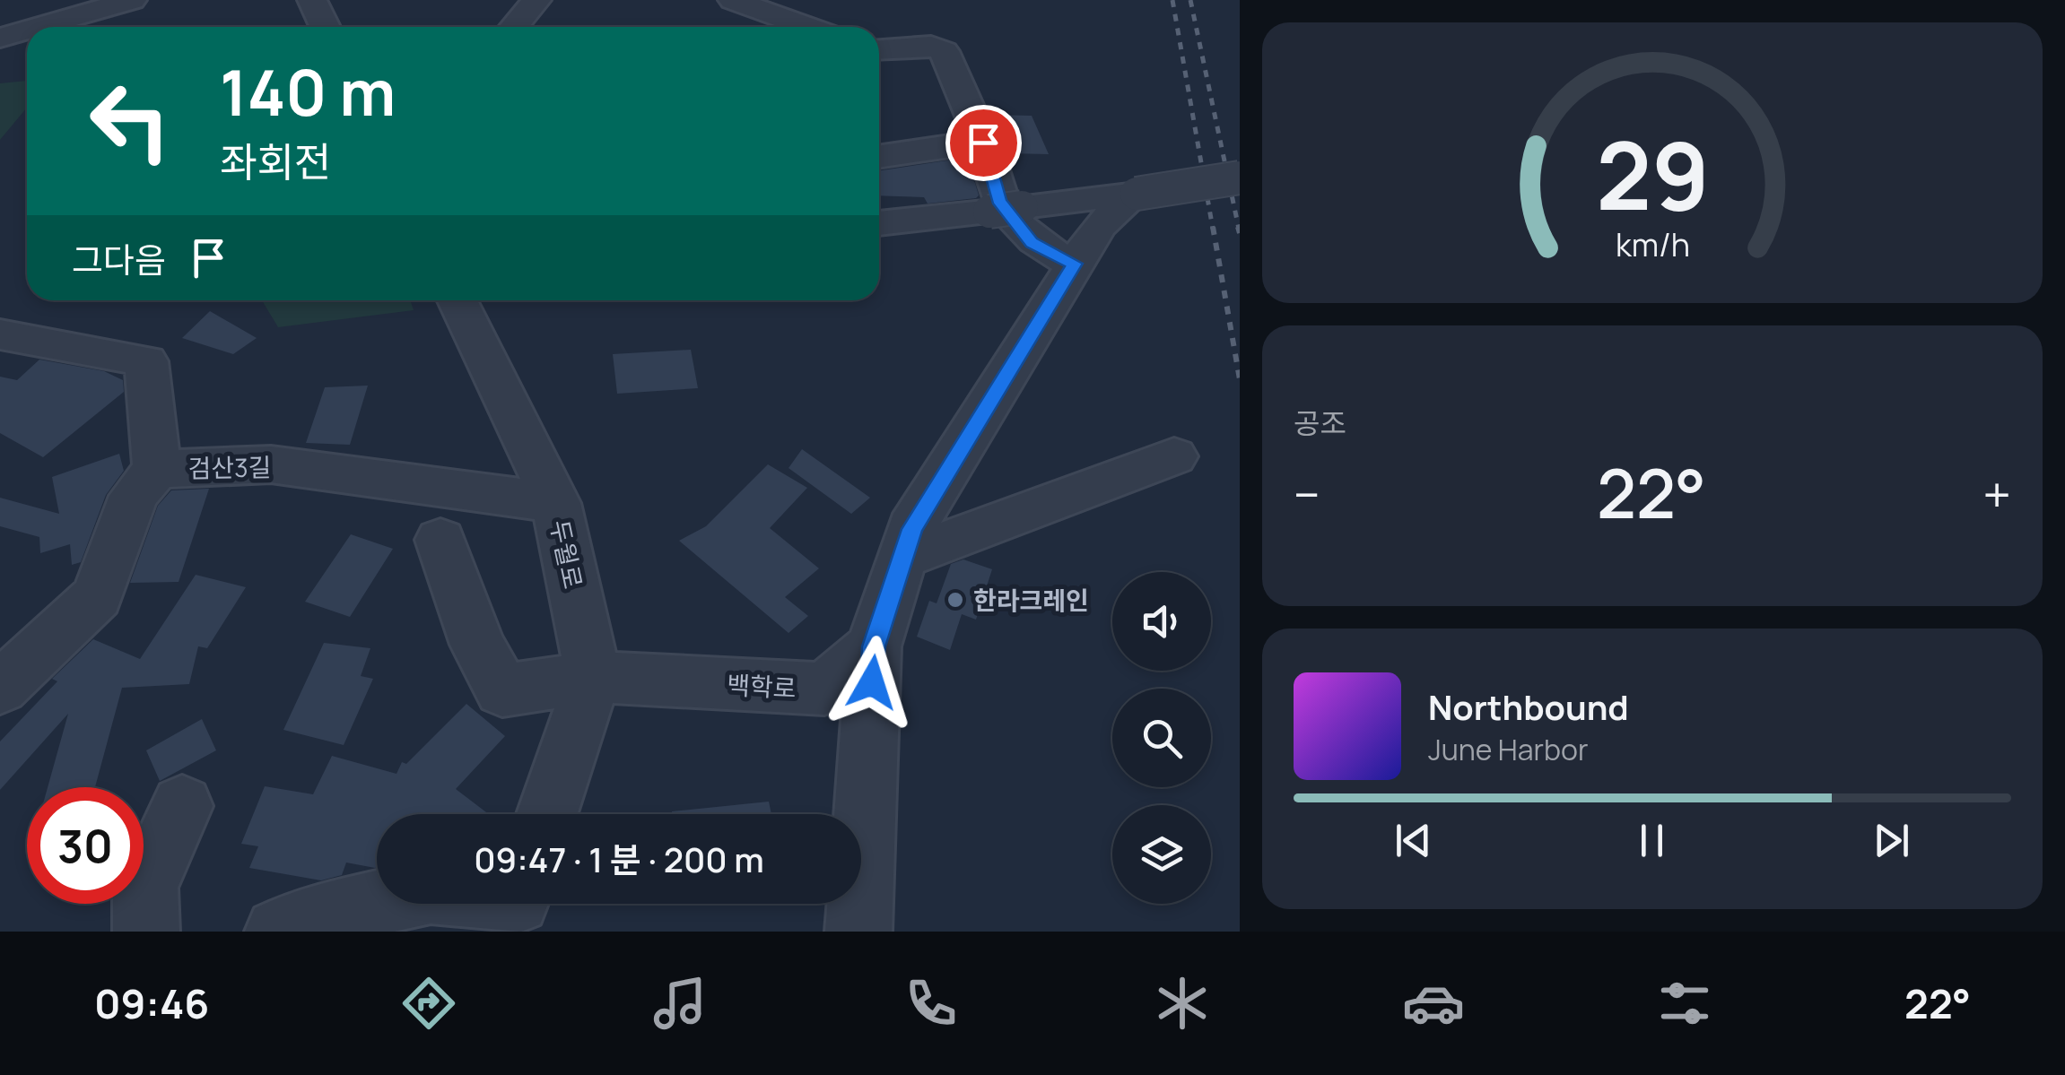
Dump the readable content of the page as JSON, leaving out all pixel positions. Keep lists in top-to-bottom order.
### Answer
{
  "streets": {
    "street": ["검산3길", "두월로", "백학로"]
  },
  "crossings": [
    ["검산3길", "두월로"],
    ["두월로", "백학로"]
  ],
  "places": ["한라크레인"],
  "page": {
    "turn": ["140 m", "좌회전"],
    "then": "그다음",
    "tile": "공조",
    "heat": ["−", "22°", "+"],
    "song": ["Northbound", "June Harbor"],
    "limit": "30",
    "trip": "09:47 · 1 분 · 200 m",
    "tabs": ["09:46", "22°"],
    "gauge": ["29", "km/h"]
  }
}
